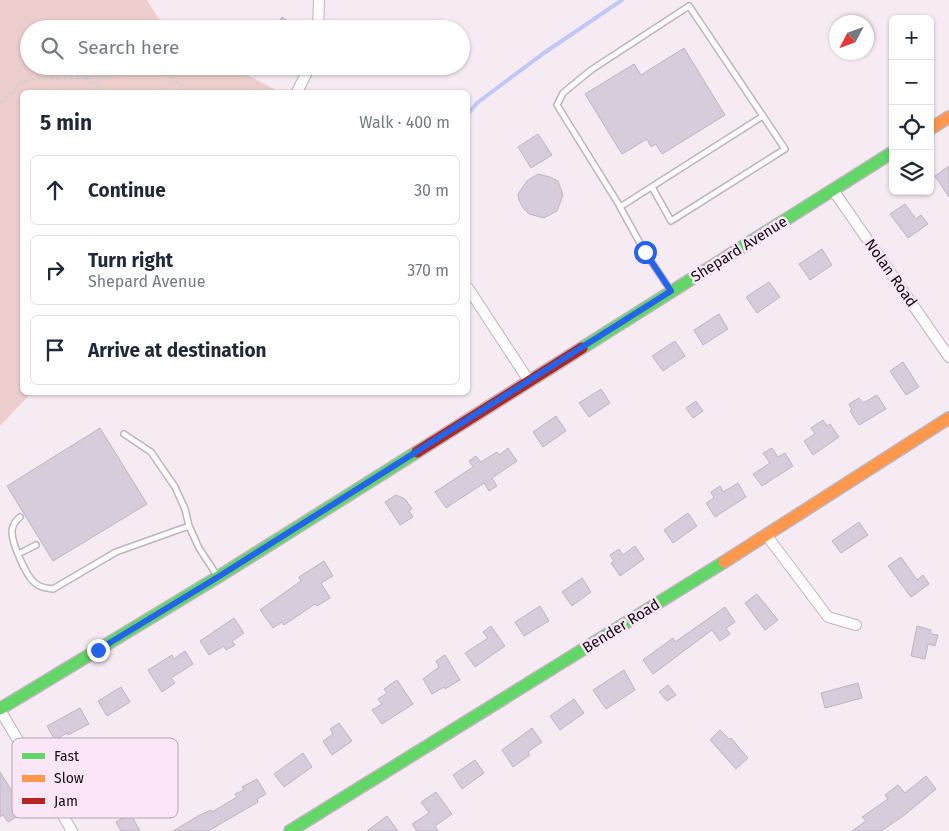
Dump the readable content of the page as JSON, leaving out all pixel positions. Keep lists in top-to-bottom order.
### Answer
{
  "streets": {
    "main road": ["Shepard Avenue", "Bender Road"],
    "street": ["Nolan Road"]
  },
  "crossings": [
    ["Shepard Avenue", "Nolan Road"]
  ],
  "legend": ["Fast", "Slow", "Jam"],
  "north": "bottom left",
  "page": {
    "map_buttons": ["+", "−"],
    "search": "Search here",
    "heading": ["5 min", "Walk · 400 m"],
    "list": [
      ["Continue", "30 m"],
      ["Turn right", "Shepard Avenue", "370 m"],
      "Arrive at destination"
    ]
  }
}
